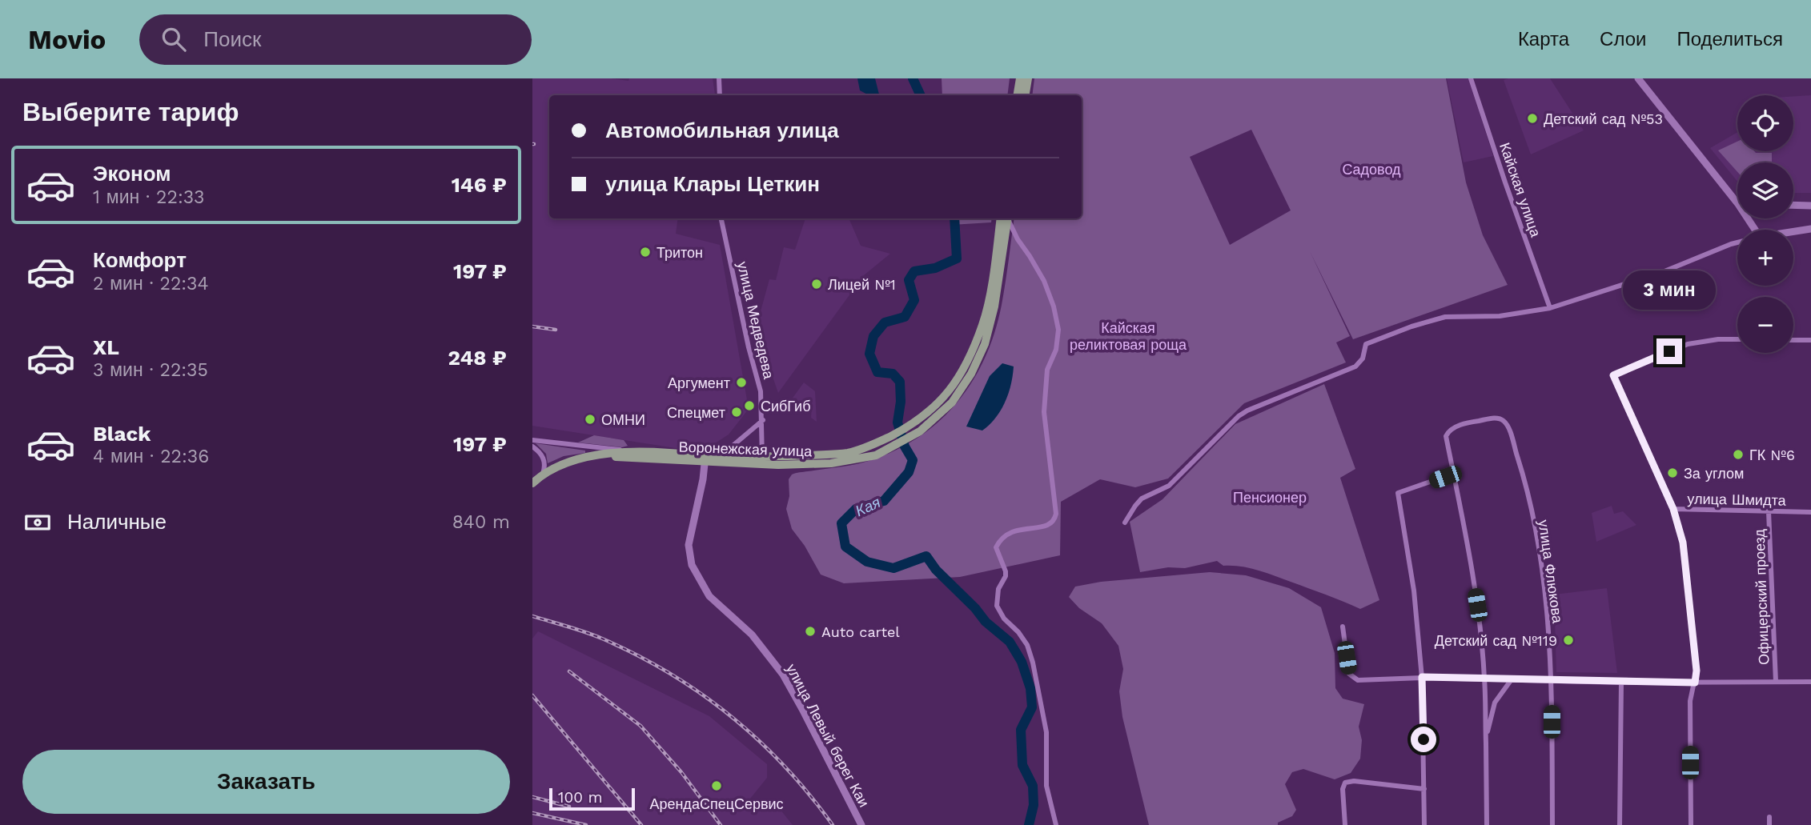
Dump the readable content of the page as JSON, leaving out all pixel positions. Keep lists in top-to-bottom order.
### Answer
{
  "streets": {
    "main road": ["Воронежская улица"],
    "street": [
      "Кайская улица",
      "улица Медведева",
      "улица Шмидта",
      "улица Флюкова",
      "Офицерский проезд",
      "улица Левый берег Каи"
    ]
  },
  "crossings": [
    ["улица Медведева", "Воронежская улица"],
    ["Воронежская улица", "улица Левый берег Каи"],
    ["улица Шмидта", "Офицерский проезд"]
  ],
  "water": ["Кая"],
  "parks": ["Садовод", "Кайская реликтовая роща", "Пенсионер"],
  "places": [
    "Детский сад №53",
    "Тритон",
    "Лицей №1",
    "Аргумент",
    "СибГиб",
    "Спецмет",
    "ОМНИ",
    "ГК №6",
    "За углом",
    "Auto cartel",
    "Детский сад №119",
    "АрендаСпецСервис"
  ],
  "scale_bar": "100 m",
  "page": {
    "header": "Movio",
    "search": "Поиск",
    "nav": ["Карта", "Слои", "Поделиться"],
    "heading": "Выберите тариф",
    "map_buttons": ["+", "−"],
    "banner": ["Автомобильная улица", "улица Клары Цеткин"],
    "list": [
      {
        "name": "Эконом",
        "note": "1 мин · 22:33",
        "value": "146 ₽"
      },
      {
        "name": "Комфорт",
        "note": "2 мин · 22:34",
        "value": "197 ₽"
      },
      {
        "name": "XL",
        "note": "3 мин · 22:35",
        "value": "248 ₽"
      },
      {
        "name": "Black",
        "note": "4 мин · 22:36",
        "value": "197 ₽"
      }
    ],
    "bubble": "3 мин",
    "pay": ["Наличные", "840 m"],
    "buttons": "Заказать",
    "scale": "100 m"
  }
}
